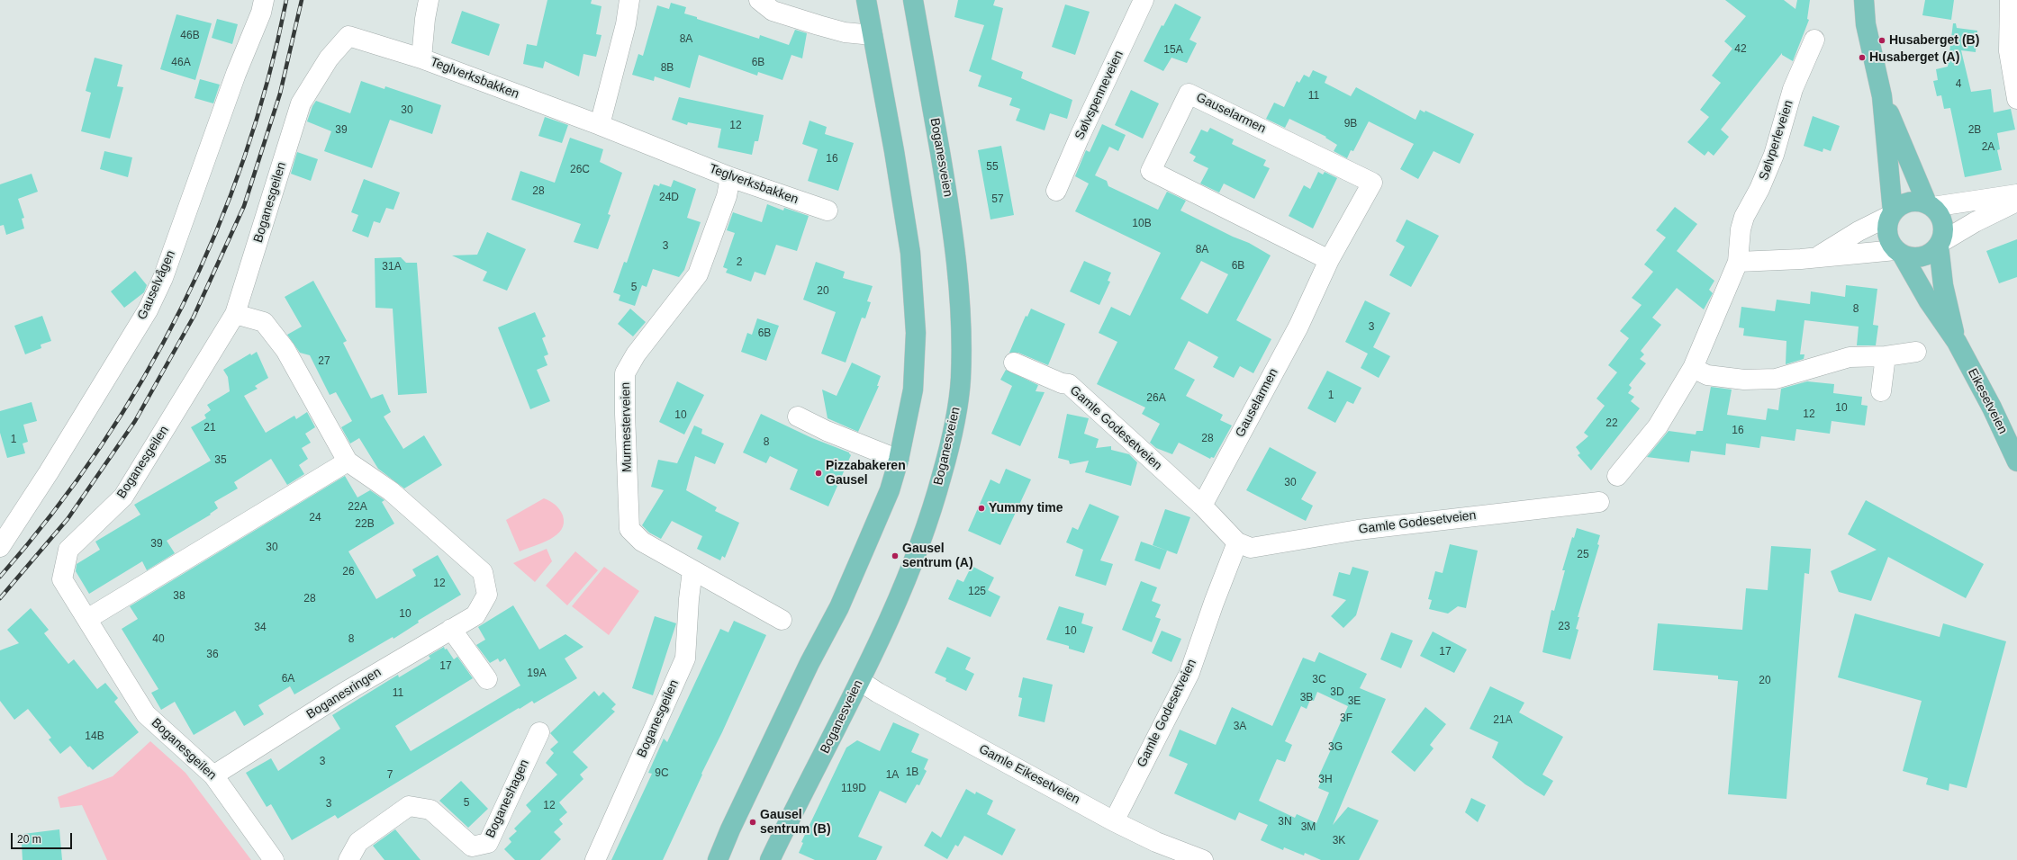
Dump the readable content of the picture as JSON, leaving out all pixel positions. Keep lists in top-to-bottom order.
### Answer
{
  "streets": {
    "main road": ["Boganesveien", "Eikesetveien"],
    "street": [
      "Teglverksbakken",
      "Sølvspenneveien",
      "Gauselarmen",
      "Sølvperleveien",
      "Boganesgeilen",
      "Gauselvågen",
      "Murmesterveien",
      "Gamle Godesetveien",
      "Boganesringen",
      "Gamle Eikesetveien",
      "Boganeshagen"
    ]
  },
  "crossings": [
    ["Teglverksbakken", "Boganesgeilen"],
    ["Teglverksbakken", "Murmesterveien"],
    ["Gauselarmen", "Gamle Godesetveien"],
    ["Boganesveien", "Gamle Eikesetveien"],
    ["Boganesgeilen", "Murmesterveien"],
    ["Boganesgeilen", "Boganesringen"],
    ["Gamle Godesetveien", "Gamle Eikesetveien"]
  ],
  "places": [
    "Husaberget (B)",
    "Husaberget (A)",
    "Pizzabakeren Gausel",
    "Yummy time",
    "Gausel sentrum (A)",
    "Gausel sentrum (B)"
  ],
  "house_numbers": [
    "46B",
    "8A",
    "42",
    "15A",
    "46A",
    "6B",
    "8B",
    "4",
    "11",
    "30",
    "9B",
    "12",
    "39",
    "2B",
    "2A",
    "16",
    "55",
    "26C",
    "28",
    "24D",
    "57",
    "10B",
    "3",
    "8A",
    "2",
    "6B",
    "31A",
    "5",
    "20",
    "8",
    "3",
    "6B",
    "27",
    "1",
    "26A",
    "10",
    "12",
    "10",
    "22",
    "21",
    "16",
    "28",
    "1",
    "8",
    "35",
    "30",
    "22A",
    "24",
    "22B",
    "39",
    "30",
    "25",
    "26",
    "12",
    "125",
    "38",
    "28",
    "10",
    "23",
    "34",
    "10",
    "40",
    "8",
    "17",
    "36",
    "17",
    "19A",
    "6A",
    "3C",
    "20",
    "3D",
    "11",
    "3B",
    "3E",
    "3F",
    "21A",
    "3A",
    "14B",
    "3G",
    "3",
    "1B",
    "9C",
    "7",
    "1A",
    "3H",
    "119D",
    "5",
    "3",
    "12",
    "3N",
    "3M",
    "3K"
  ],
  "scale_bar": "20 m"
}
